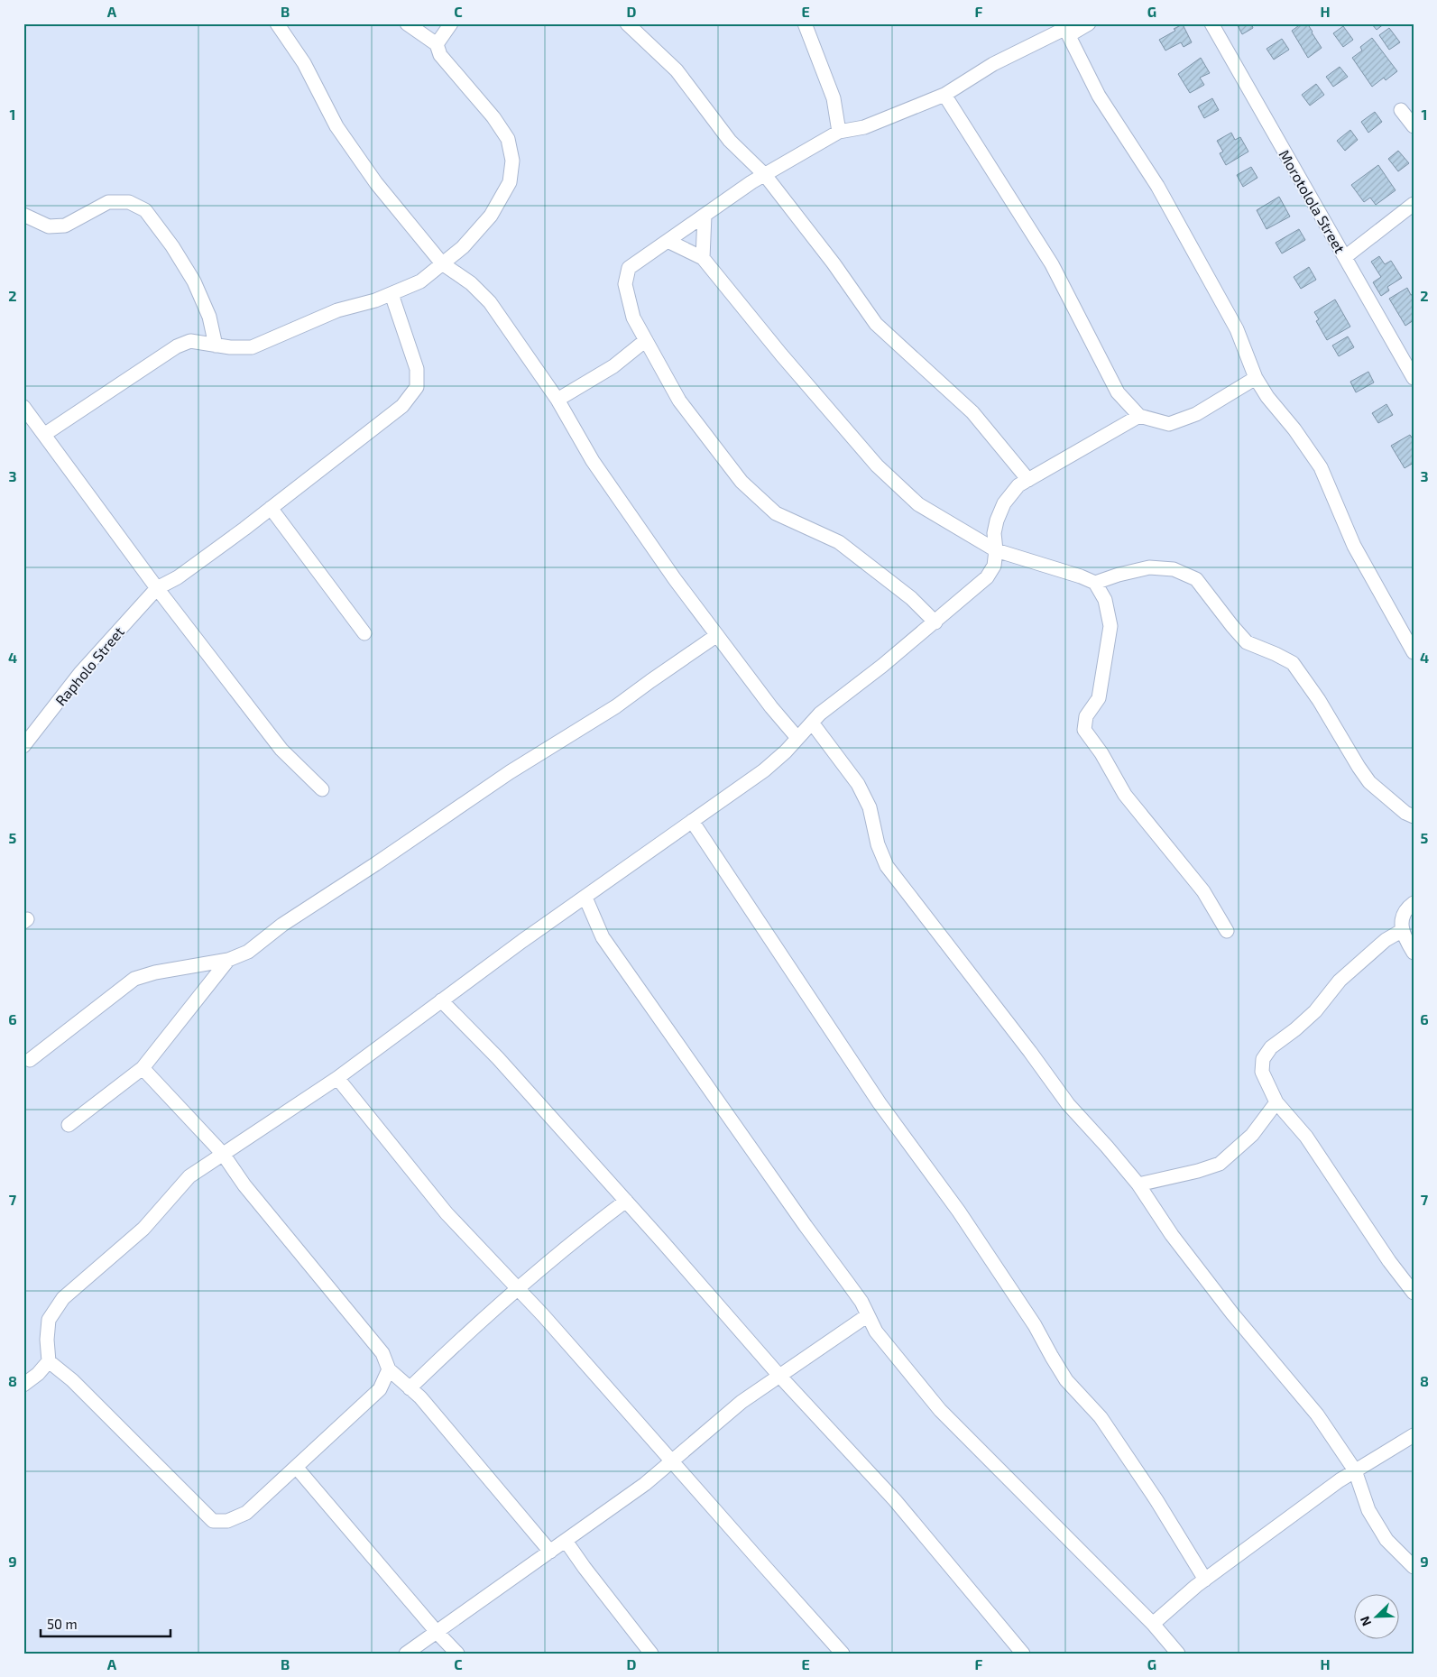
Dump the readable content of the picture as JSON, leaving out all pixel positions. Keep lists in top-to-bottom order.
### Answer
{
  "streets": {
    "street": ["Morotolola Street", "Rapholo Street"]
  },
  "scale_bar": "50 m",
  "north": "bottom left",
  "grid": {
    "columns": [
      "A",
      "B",
      "C",
      "D",
      "E",
      "F",
      "G",
      "H"
    ],
    "rows": [
      "1",
      "2",
      "3",
      "4",
      "5",
      "6",
      "7",
      "8",
      "9"
    ]
  }
}
